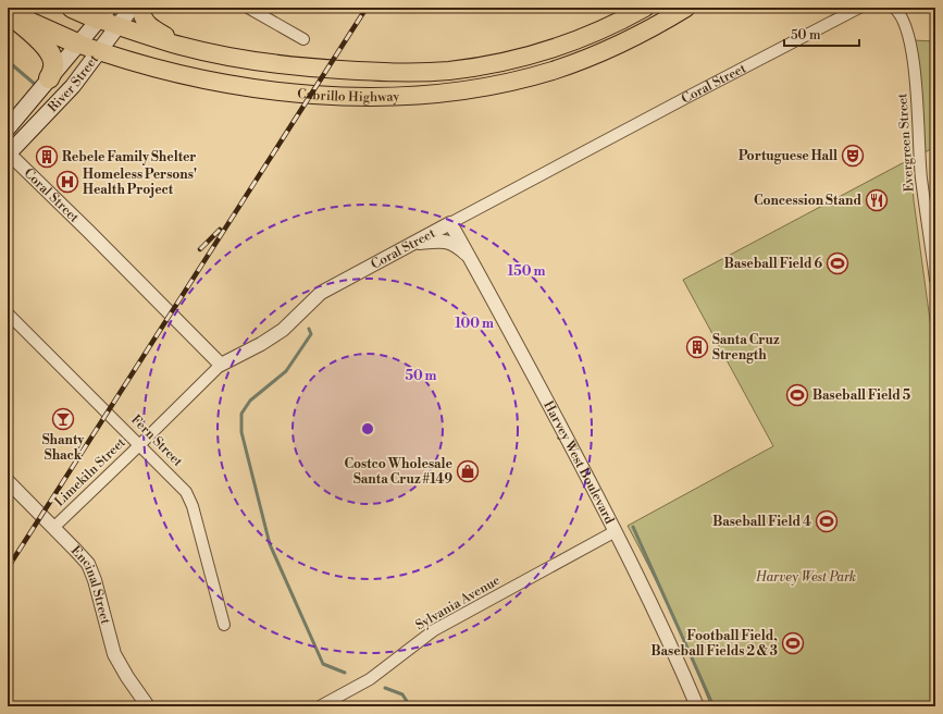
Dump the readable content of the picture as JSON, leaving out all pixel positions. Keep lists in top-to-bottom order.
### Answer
{
  "streets": {
    "highway": ["Cabrillo Highway"],
    "main road": ["River Street"],
    "street": [
      "Coral Street",
      "Evergreen Street",
      "Fern Street",
      "Harvey West Boulevard",
      "Limekiln Street",
      "Encinal Street",
      "Sylvania Avenue"
    ]
  },
  "crossings": [
    ["River Street", "Coral Street"],
    ["River Street", "Cabrillo Highway"],
    ["Coral Street", "Harvey West Boulevard"],
    ["Coral Street", "Limekiln Street"],
    ["Fern Street", "Limekiln Street"],
    ["Harvey West Boulevard", "Sylvania Avenue"],
    ["Limekiln Street", "Encinal Street"]
  ],
  "parks": ["Harvey West Park"],
  "places": {
    "theatre": ["Portuguese Hall"],
    "building": ["Rebele Family Shelter", "Santa Cruz Strength"],
    "hospital": ["Homeless Persons' Health Project"],
    "restaurant": ["Concession Stand"],
    "sports": [
      "Baseball Field 6",
      "Baseball Field 5",
      "Baseball Field 4",
      "Football Field, Baseball Fields 2 & 3"
    ],
    "bar": ["Shanty Shack"],
    "shop": ["Costco Wholesale Santa Cruz #149"]
  },
  "scale_bar": "50 m",
  "rings": ["150 m", "100 m", "50 m"]
}
